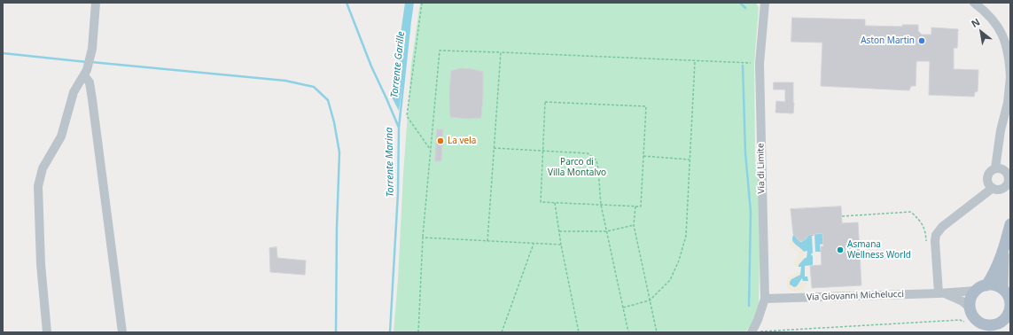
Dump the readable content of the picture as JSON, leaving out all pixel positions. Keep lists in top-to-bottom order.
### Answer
{
  "streets": {
    "street": ["Via di Limite", "Via Giovanni Michelucci"]
  },
  "crossings": [
    ["Via di Limite", "Via Giovanni Michelucci"]
  ],
  "water": ["Torrente Garille", "Torrente Marina"],
  "parks": ["Parco di Villa Montalvo"],
  "places": ["Aston Martin", "La vela", "Asmana Wellness World"],
  "north": "top left"
}
